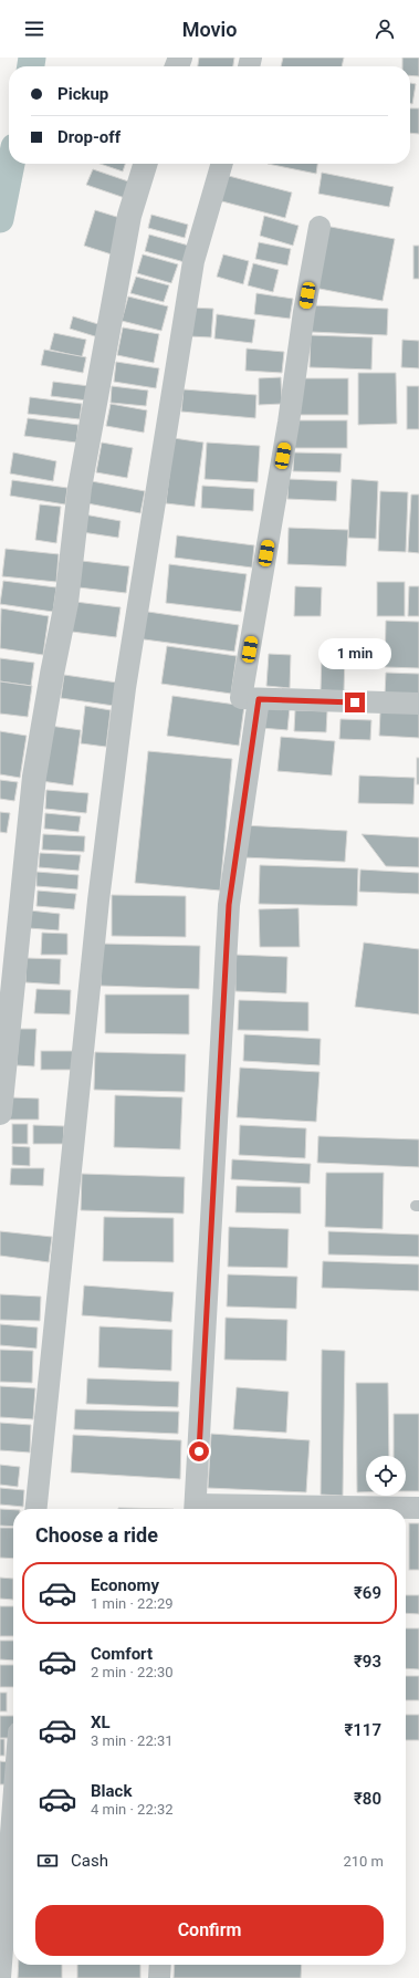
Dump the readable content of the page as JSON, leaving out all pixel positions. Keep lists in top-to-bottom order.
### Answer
{
  "page": {
    "header": "Movio",
    "banner": ["Pickup", "Drop-off"],
    "bubble": "1 min",
    "heading": "Choose a ride",
    "list": [
      {
        "name": "Economy",
        "note": "1 min · 22:29",
        "value": "₹69"
      },
      {
        "name": "Comfort",
        "note": "2 min · 22:30",
        "value": "₹93"
      },
      {
        "name": "XL",
        "note": "3 min · 22:31",
        "value": "₹117"
      },
      {
        "name": "Black",
        "note": "4 min · 22:32",
        "value": "₹80"
      }
    ],
    "pay": ["Cash", "210 m"],
    "buttons": "Confirm"
  }
}
